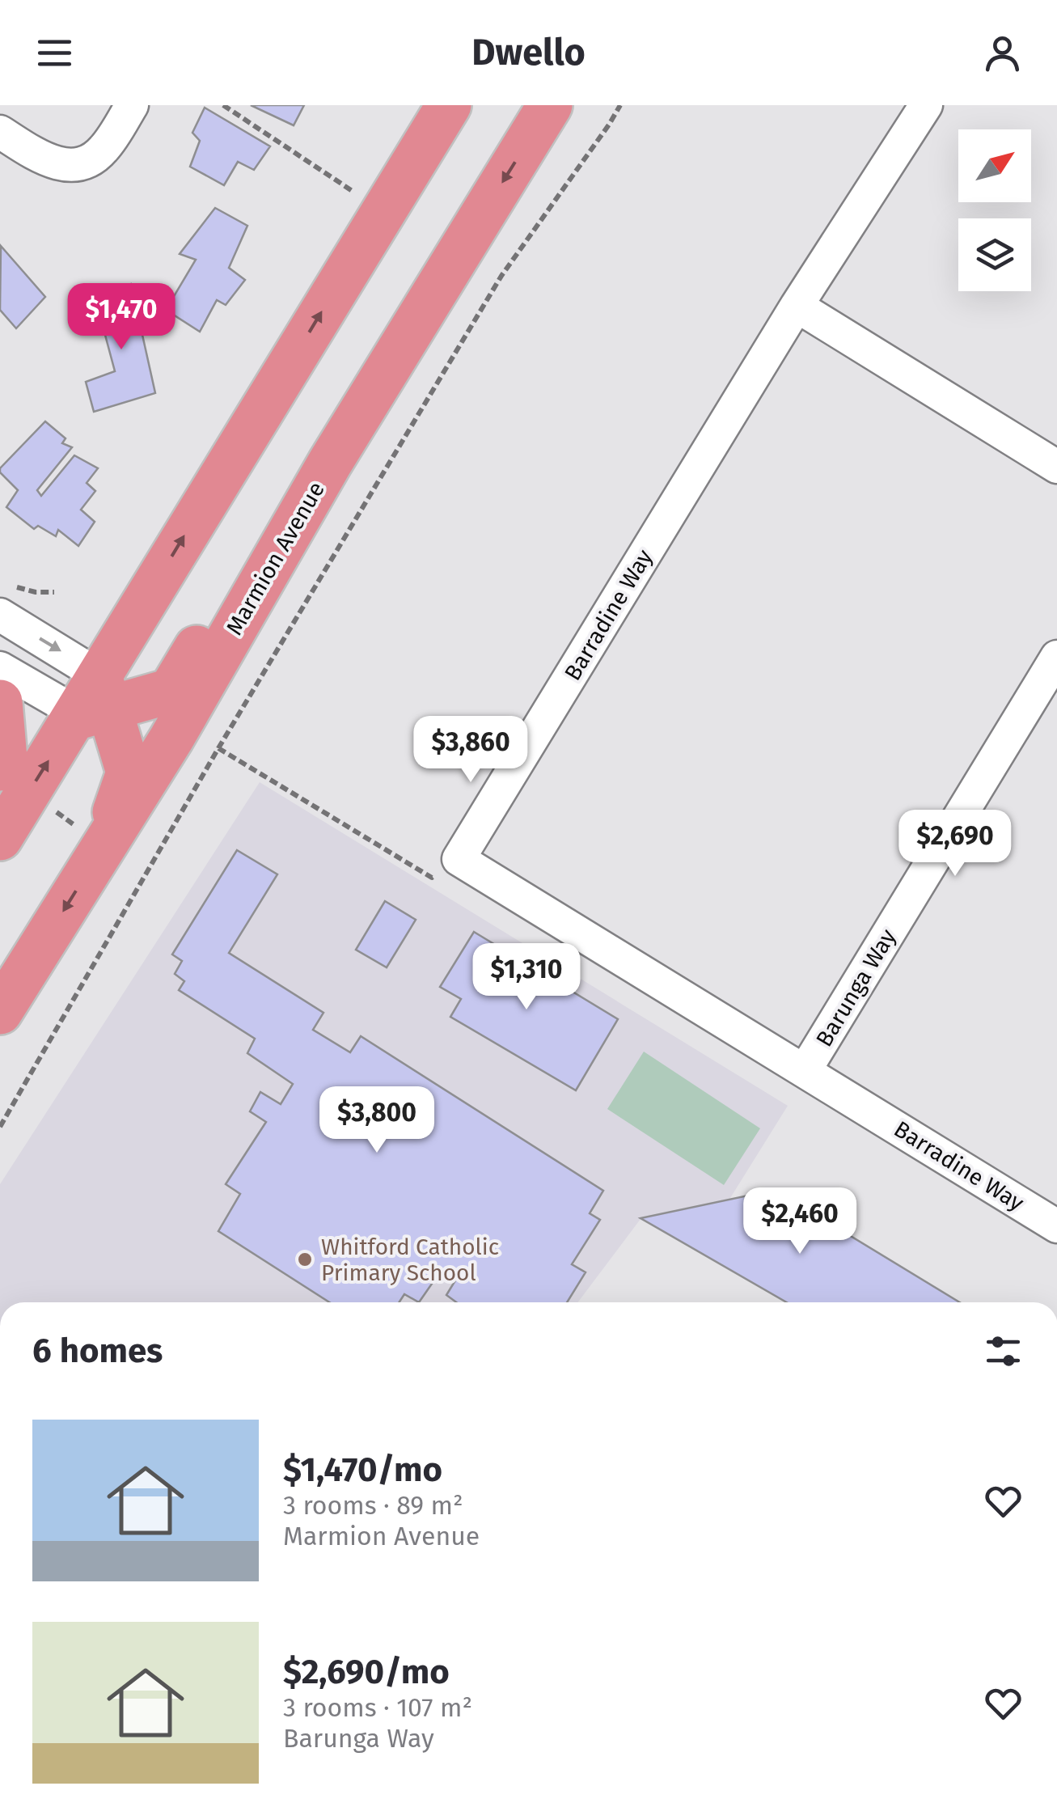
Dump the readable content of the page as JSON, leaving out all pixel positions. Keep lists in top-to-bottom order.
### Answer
{
  "streets": {
    "highway": ["Marmion Avenue"],
    "street": ["Barradine Way", "Barunga Way"]
  },
  "crossings": [
    ["Barradine Way", "Barunga Way"]
  ],
  "places": ["Whitford Catholic Primary School"],
  "north": "top right",
  "page": {
    "header": "Dwello",
    "price": [
      "$1,470",
      "$3,860",
      "$2,690",
      "$1,310",
      "$3,800",
      "$2,460"
    ],
    "heading": "6 homes",
    "list": [
      {
        "name": "$1,470/mo",
        "note": "3 rooms · 89 m² · Marmion Avenue"
      },
      {
        "name": "$2,690/mo",
        "note": "3 rooms · 107 m² · Barunga Way"
      }
    ]
  }
}
